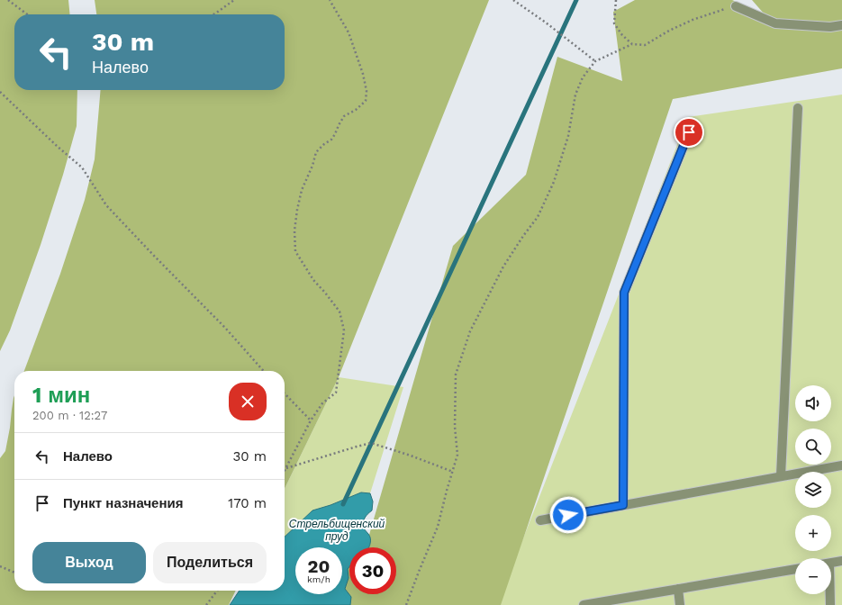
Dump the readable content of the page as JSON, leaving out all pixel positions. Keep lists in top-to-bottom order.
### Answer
{
  "water": ["Стрельбищенский пруд"],
  "page": {
    "turn": ["30 m", "Налево"],
    "heading": ["1 мин", "200 m · 12:27"],
    "map_buttons": ["+", "−"],
    "list": [
      {
        "name": "Налево",
        "value": "30 m"
      },
      {
        "name": "Пункт назначения",
        "value": "170 m"
      }
    ],
    "buttons": ["Выход", "Поделиться"],
    "speed": "20 km/h",
    "limit": "30"
  }
}
